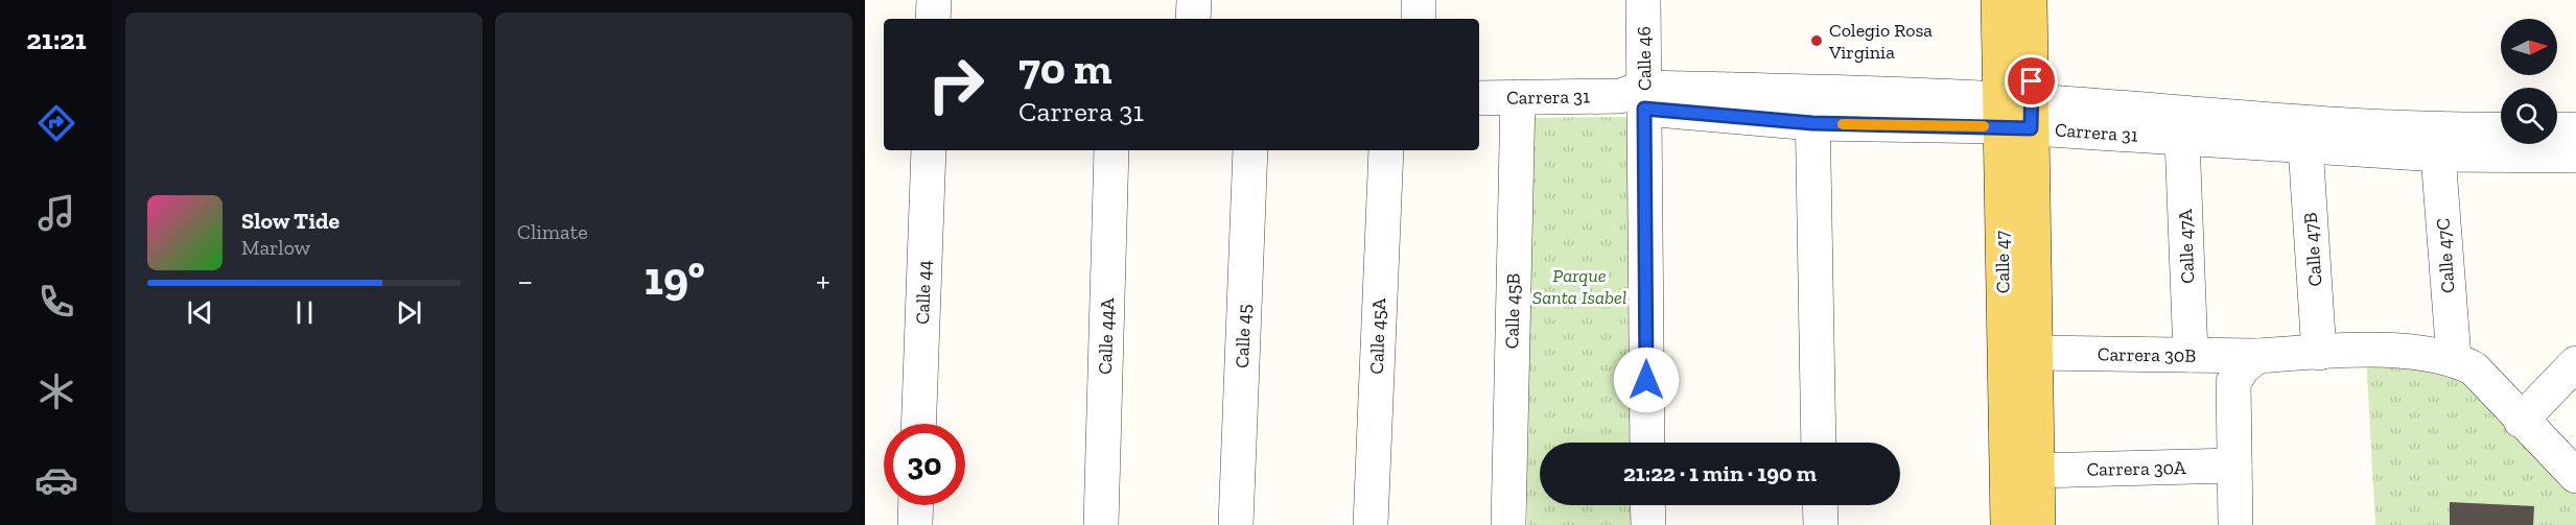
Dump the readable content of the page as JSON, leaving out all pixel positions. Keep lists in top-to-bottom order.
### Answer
{
  "streets": {
    "main road": ["Calle 47"],
    "street": [
      "Calle 46",
      "Carrera 31",
      "Calle 47A",
      "Calle 47B",
      "Calle 47C",
      "Calle 44",
      "Calle 45B",
      "Calle 44A",
      "Calle 45",
      "Calle 45A",
      "Carrera 30B",
      "Carrera 30A"
    ]
  },
  "crossings": [
    ["Calle 46", "Carrera 31"],
    ["Carrera 31", "Calle 47A"],
    ["Carrera 31", "Calle 47B"],
    ["Carrera 31", "Calle 47C"],
    ["Carrera 31", "Calle 47"],
    ["Carrera 31", "Calle 45B"],
    ["Calle 47A", "Carrera 30B"],
    ["Calle 47B", "Carrera 30B"],
    ["Calle 47C", "Carrera 30B"],
    ["Calle 47", "Carrera 30B"],
    ["Calle 47", "Carrera 30A"]
  ],
  "parks": ["Parque Santa Isabel"],
  "places": ["Colegio Rosa Virginia"],
  "north": "right",
  "page": {
    "tabs": "21:21",
    "tile": "Climate",
    "turn": ["70 m", "Carrera 31"],
    "song": ["Slow Tide", "Marlow"],
    "heat": ["−", "19°", "+"],
    "limit": "30",
    "trip": "21:22 · 1 min · 190 m"
  }
}
